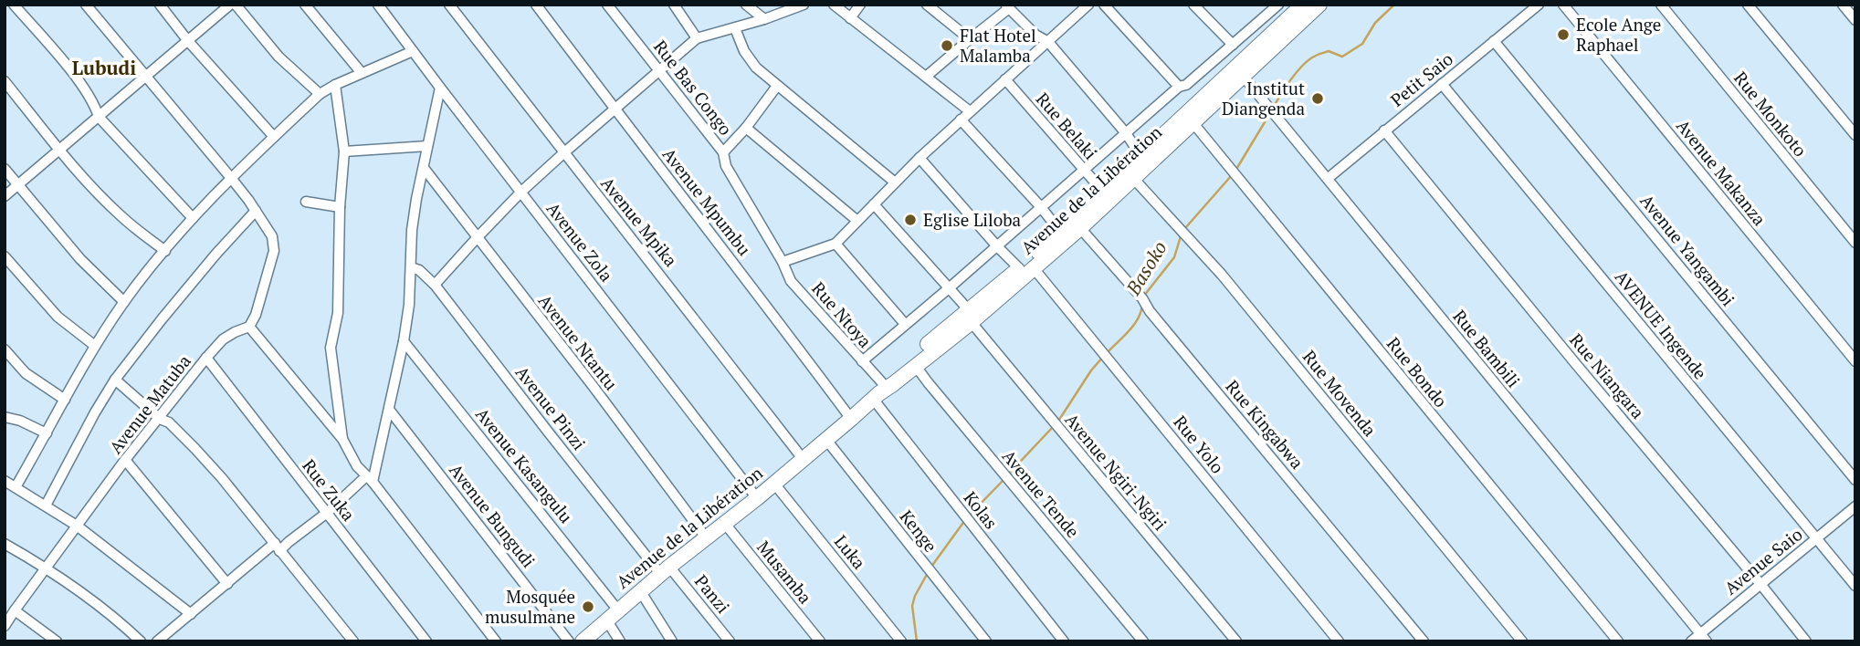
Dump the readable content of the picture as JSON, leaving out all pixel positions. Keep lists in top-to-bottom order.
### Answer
{
  "streets": {
    "highway": ["Avenue de la Libération"],
    "street": [
      "Petit Saio",
      "Rue Bas Congo",
      "Rue Monkoto",
      "Rue Belaki",
      "Avenue Makanza",
      "Avenue Mpumbu",
      "Avenue Mpika",
      "Avenue Zola",
      "Avenue Yangambi",
      "Rue Ntoya",
      "AVENUE Ingende",
      "Avenue Ntantu",
      "Rue Bambili",
      "Rue Bondo",
      "Rue Niangara",
      "Rue Movenda",
      "Avenue Matuba",
      "Avenue Pinzi",
      "Rue Kingabwa",
      "Rue Yolo",
      "Avenue Kasangulu",
      "Avenue Ngiri-Ngiri",
      "Rue Zuka",
      "Avenue Tende",
      "Kolas",
      "Avenue Bungudi",
      "Kenge",
      "Luka",
      "Avenue Saio",
      "Musamba",
      "Panzi"
    ]
  },
  "crossings": [
    ["Petit Saio", "Avenue Yangambi"],
    ["Petit Saio", "AVENUE Ingende"],
    ["Petit Saio", "Rue Bambili"],
    ["Petit Saio", "Rue Niangara"],
    ["Rue Bas Congo", "Rue Ntoya"],
    ["Rue Belaki", "Avenue de la Libération"],
    ["Avenue de la Libération", "Avenue Mpumbu"],
    ["Avenue de la Libération", "Avenue Mpika"],
    ["Avenue de la Libération", "Avenue Zola"],
    ["Avenue de la Libération", "Rue Ntoya"],
    ["Avenue de la Libération", "Avenue Ntantu"],
    ["Avenue de la Libération", "Rue Bambili"],
    ["Avenue de la Libération", "Rue Bondo"],
    ["Avenue de la Libération", "Rue Movenda"],
    ["Avenue de la Libération", "Avenue Pinzi"],
    ["Avenue de la Libération", "Rue Kingabwa"],
    ["Avenue de la Libération", "Rue Yolo"],
    ["Avenue de la Libération", "Avenue Kasangulu"],
    ["Avenue de la Libération", "Avenue Ngiri-Ngiri"],
    ["Avenue de la Libération", "Avenue Tende"],
    ["Avenue de la Libération", "Kolas"],
    ["Avenue de la Libération", "Kenge"],
    ["Avenue de la Libération", "Luka"],
    ["Avenue de la Libération", "Musamba"],
    ["Avenue de la Libération", "Panzi"],
    ["Rue Ntoya", "Kolas"],
    ["AVENUE Ingende", "Avenue Saio"],
    ["Rue Bambili", "Avenue Saio"],
    ["Rue Niangara", "Avenue Saio"],
    ["Avenue Matuba", "Rue Zuka"],
    ["Avenue Pinzi", "Panzi"]
  ],
  "districts": ["Lubudi"],
  "water": ["Basoko"],
  "places": [
    "Ecole Ange Raphael",
    "Flat Hotel Malamba",
    "Institut Diangenda",
    "Eglise Liloba",
    "Mosquée musulmane"
  ]
}
